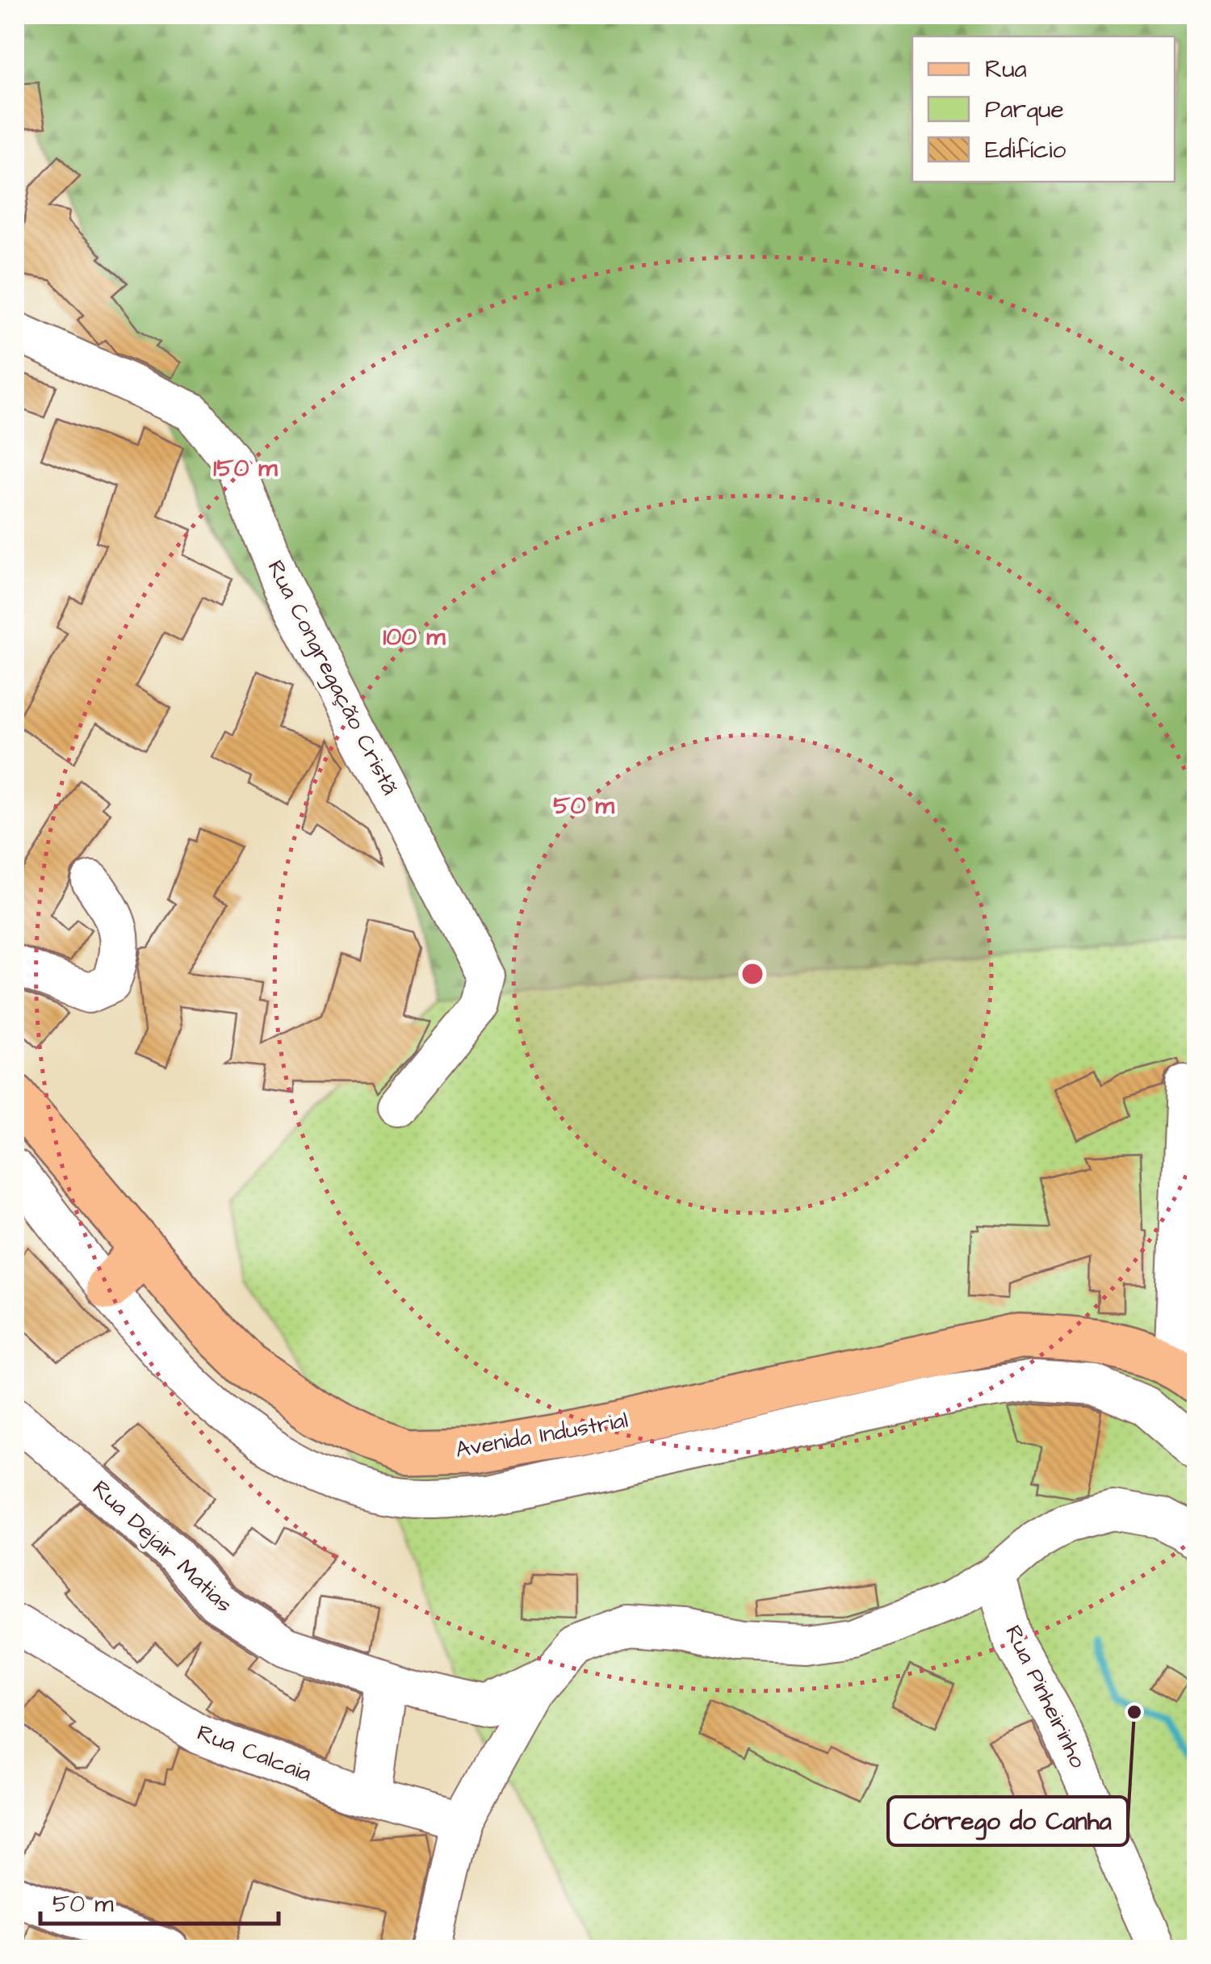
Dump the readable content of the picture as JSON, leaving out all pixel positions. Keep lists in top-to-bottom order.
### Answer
{
  "streets": {
    "main road": ["Avenida Industrial"],
    "street": [
      "Rua Congregação Cristã",
      "Rua Dejair Matias",
      "Rua Pinheirinho",
      "Rua Calcaia"
    ]
  },
  "places": ["Córrego do Canha"],
  "legend": ["Rua", "Parque", "Edifício"],
  "scale_bar": "50 m",
  "rings": ["150 m", "100 m", "50 m"]
}
